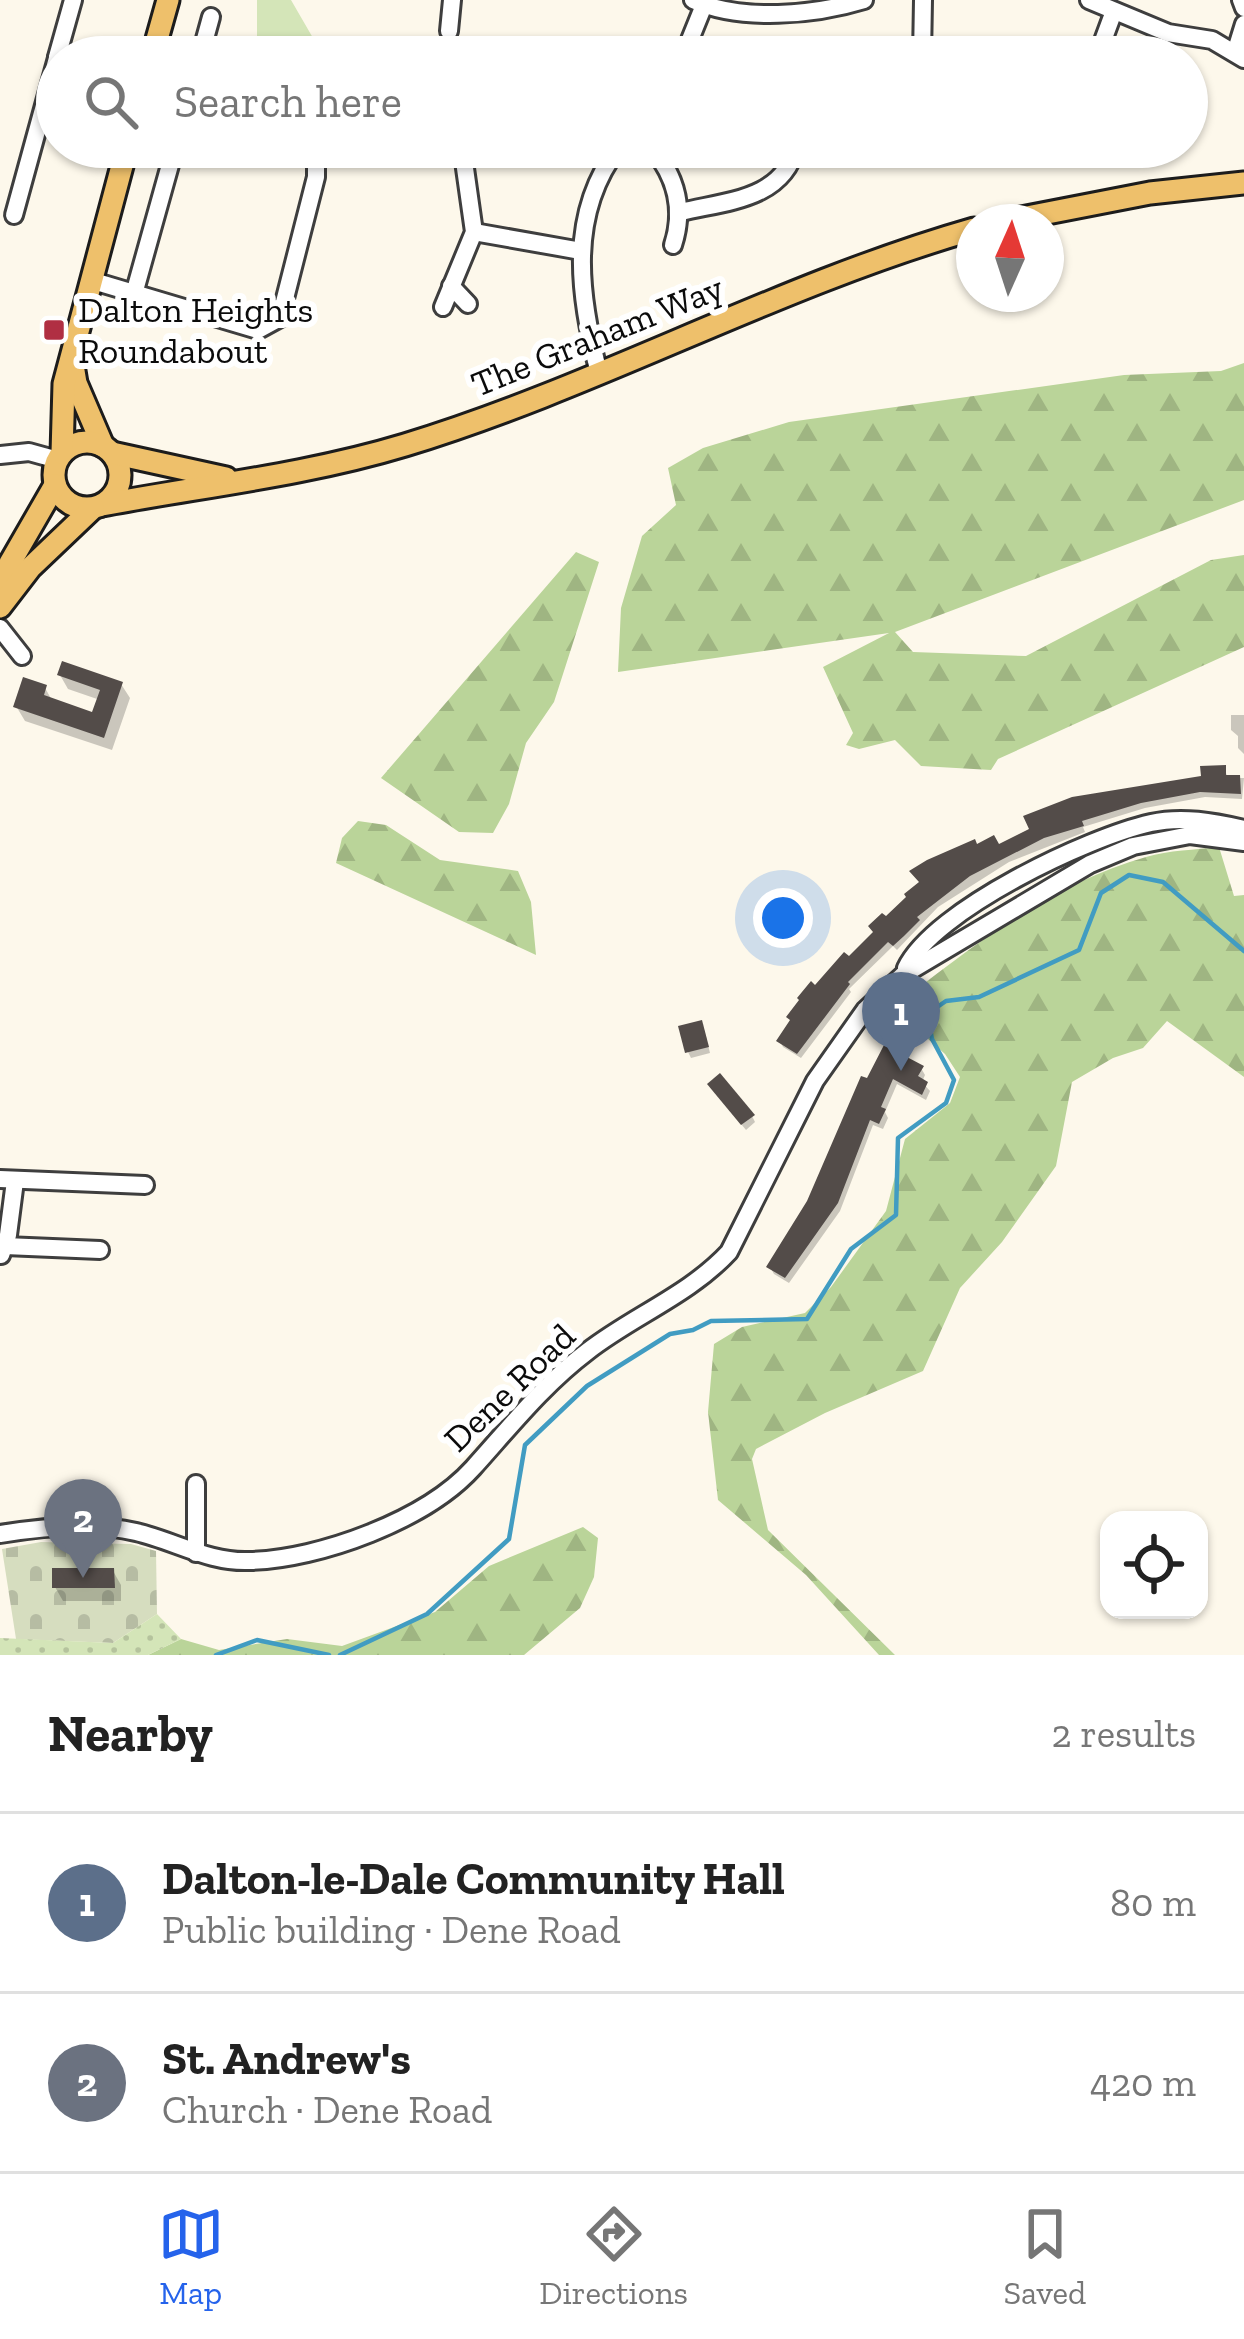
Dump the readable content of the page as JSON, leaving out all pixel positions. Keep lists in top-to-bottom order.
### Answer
{
  "streets": {
    "main road": ["The Graham Way"],
    "street": ["Dene Road"]
  },
  "places": {
    "transit": ["Dalton Heights Roundabout"]
  },
  "north": "top",
  "page": {
    "search": "Search here",
    "pins": ["1", "2"],
    "heading": ["Nearby", "2 results"],
    "list": [
      {
        "mark": "1",
        "name": "Dalton-le-Dale Community Hall",
        "note": "Public building · Dene Road",
        "value": "80 m"
      },
      {
        "mark": "2",
        "name": "St. Andrew's",
        "note": "Church · Dene Road",
        "value": "420 m"
      }
    ],
    "nav": ["Map", "Directions", "Saved"]
  }
}
